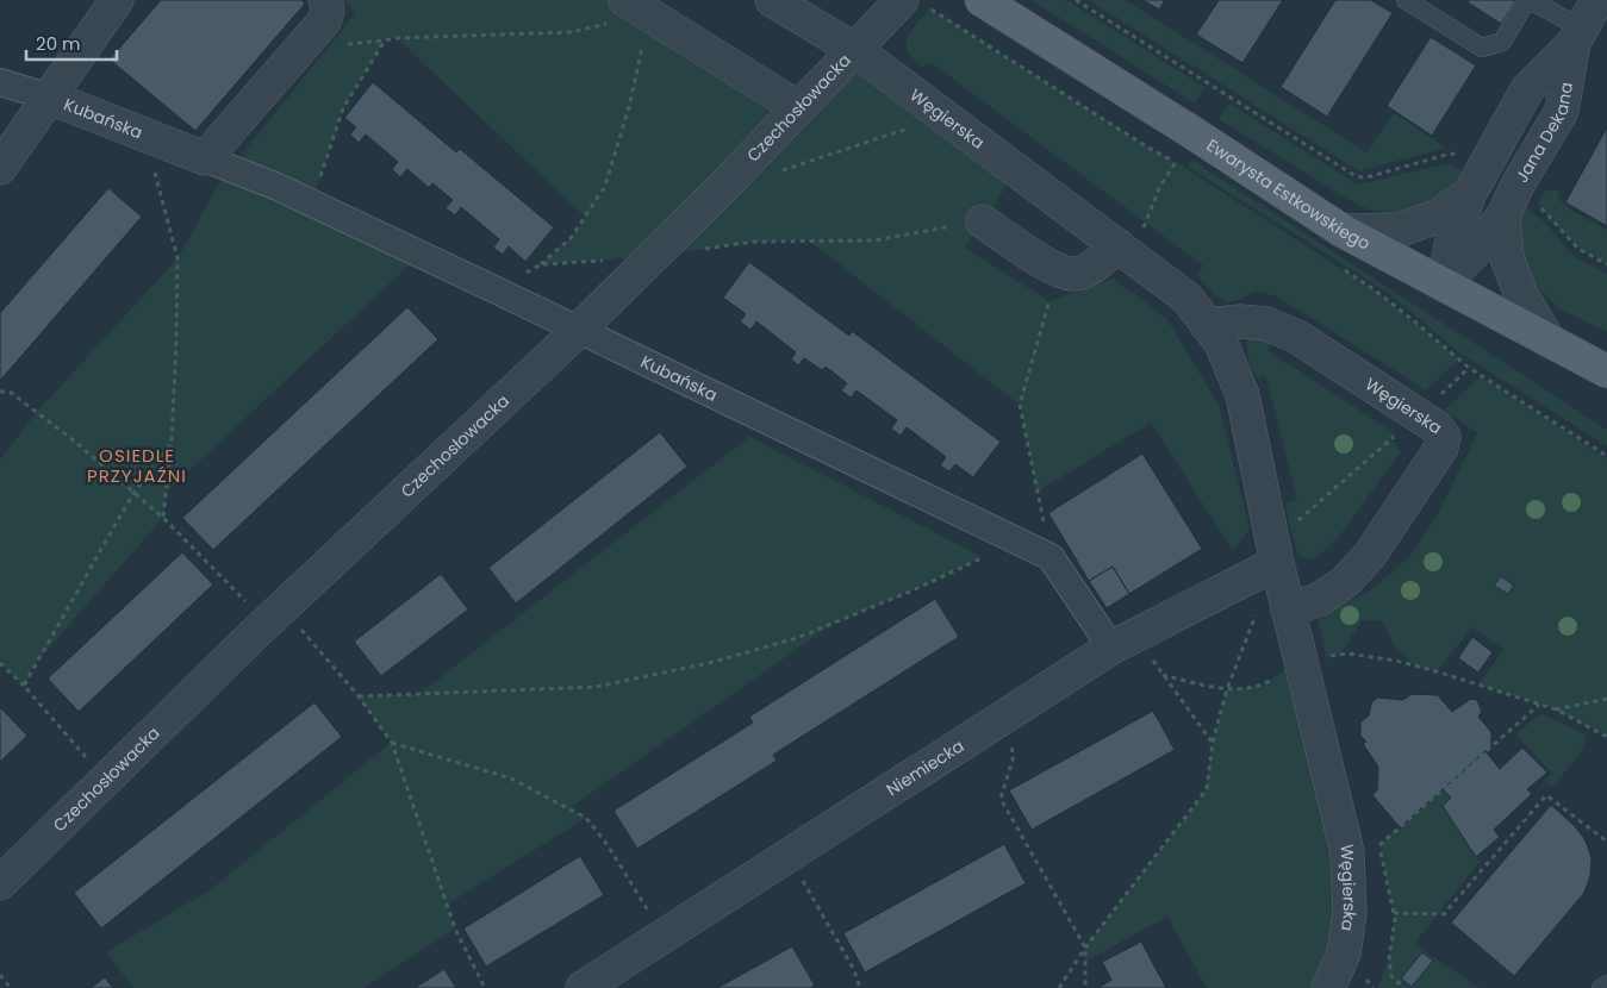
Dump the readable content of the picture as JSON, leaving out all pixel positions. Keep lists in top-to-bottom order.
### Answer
{
  "streets": {
    "main road": ["Ewarysta Estkowskiego"],
    "street": [
      "Czechosłowacka",
      "Kubańska",
      "Węgierska",
      "Jana Dekana",
      "Niemiecka"
    ]
  },
  "crossings": [
    ["Czechosłowacka", "Kubańska"],
    ["Czechosłowacka", "Węgierska"],
    ["Kubańska", "Niemiecka"],
    ["Węgierska", "Niemiecka"],
    ["Jana Dekana", "Ewarysta Estkowskiego"]
  ],
  "districts": ["OSIEDLE PRZYJAŹNI"],
  "scale_bar": "20 m"
}
